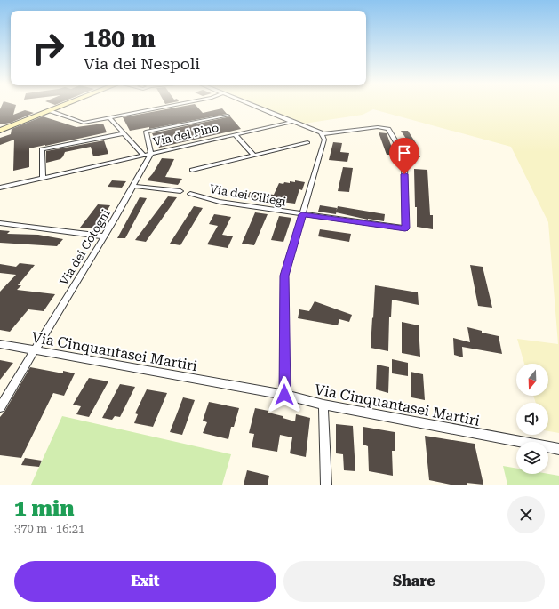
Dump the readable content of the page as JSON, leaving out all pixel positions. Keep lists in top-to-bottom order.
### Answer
{
  "streets": {
    "street": [
      "Via del Pino",
      "Via dei Ciliegi",
      "Via dei Cotogni",
      "Via Cinquantasei Martiri"
    ]
  },
  "crossings": [
    ["Via del Pino", "Via dei Cotogni"],
    ["Via dei Cotogni", "Via Cinquantasei Martiri"]
  ],
  "north": "bottom",
  "page": {
    "turn": ["180 m", "Via dei Nespoli"],
    "heading": ["1 min", "370 m · 16:21"],
    "buttons": ["Exit", "Share"]
  }
}
